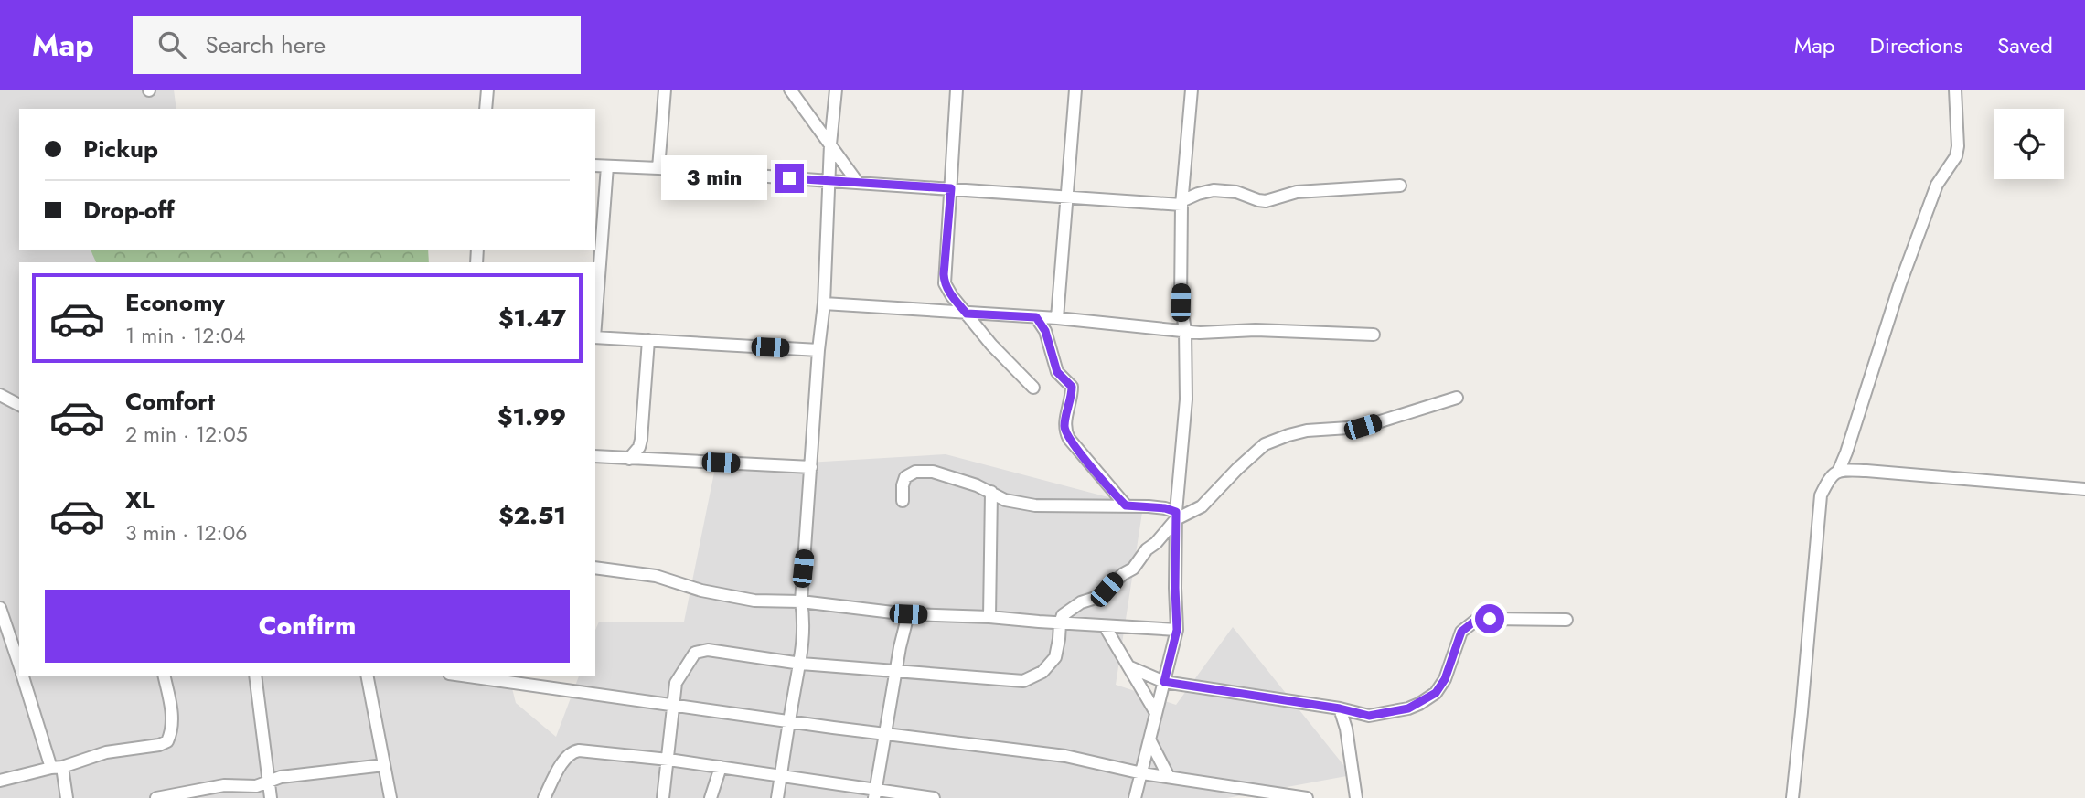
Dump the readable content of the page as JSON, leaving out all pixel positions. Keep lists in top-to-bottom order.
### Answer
{
  "page": {
    "header": "Map",
    "search": "Search here",
    "nav": ["Map", "Directions", "Saved"],
    "banner": ["Pickup", "Drop-off"],
    "bubble": "3 min",
    "list": [
      {
        "name": "Economy",
        "note": "1 min · 12:04",
        "value": "$1.47"
      },
      {
        "name": "Comfort",
        "note": "2 min · 12:05",
        "value": "$1.99"
      },
      {
        "name": "XL",
        "note": "3 min · 12:06",
        "value": "$2.51"
      }
    ],
    "buttons": "Confirm"
  }
}
